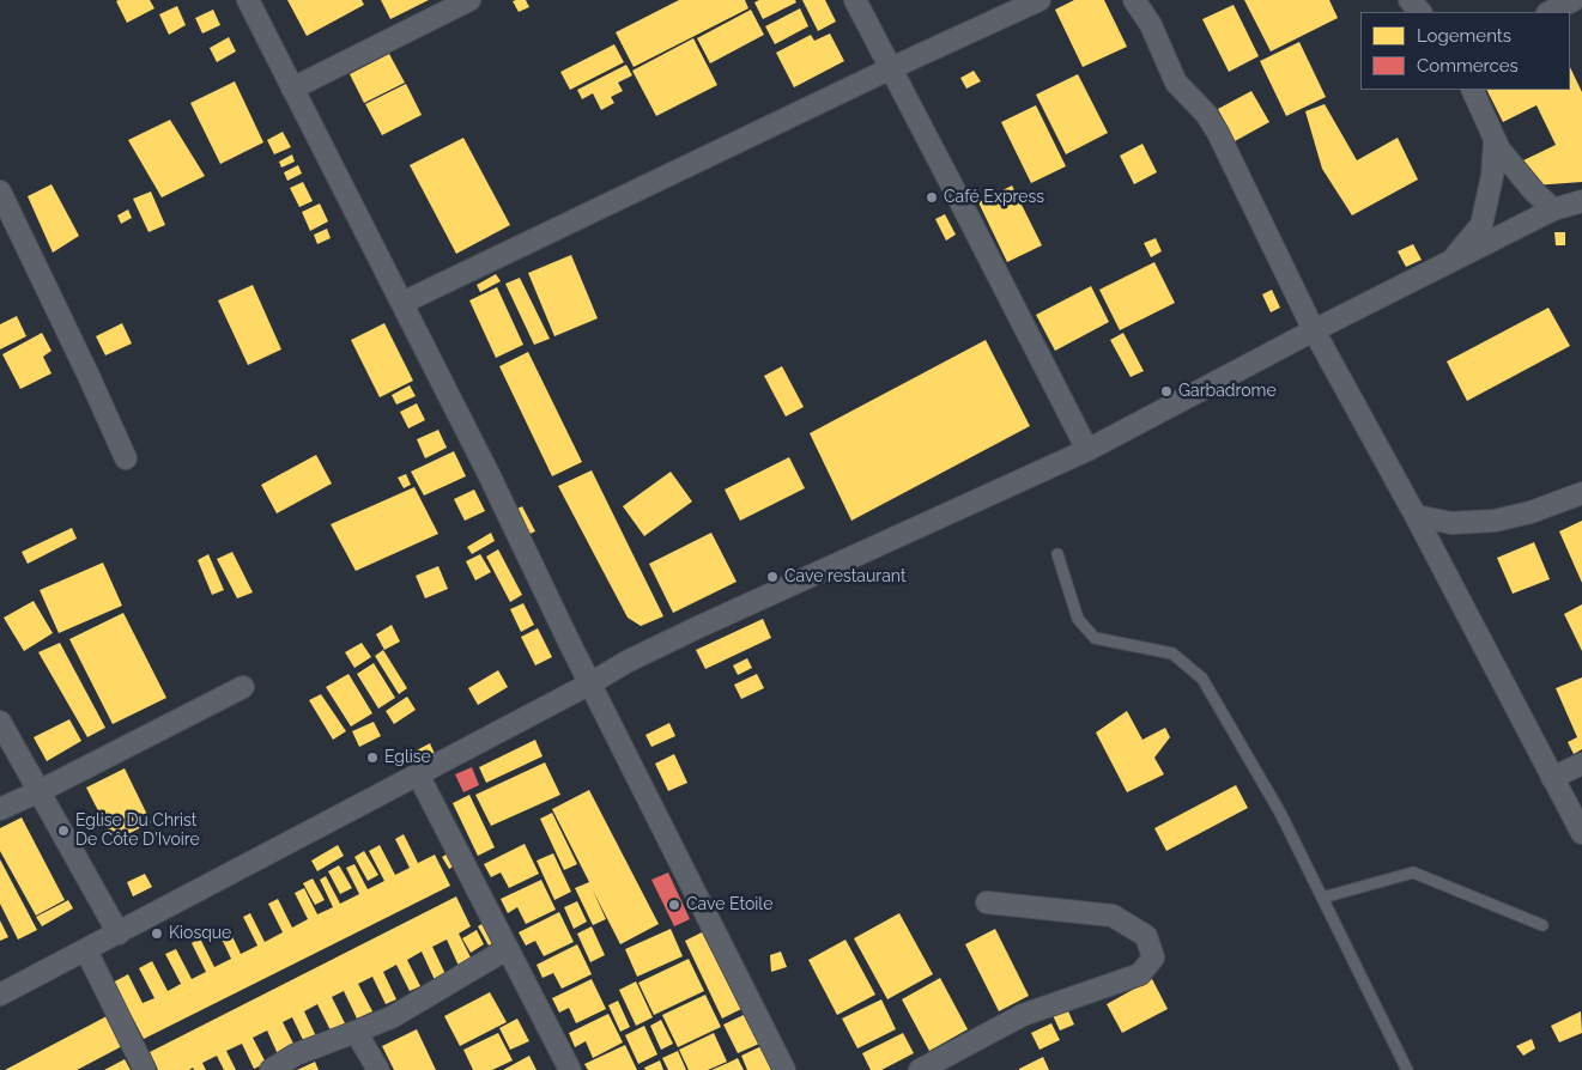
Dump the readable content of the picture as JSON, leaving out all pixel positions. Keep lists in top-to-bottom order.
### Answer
{
  "places": [
    "Café Express",
    "Garbadrome",
    "Cave restaurant",
    "Eglise",
    "Eglise Du Christ De Côte D'Ivoire",
    "Cave Etoile",
    "Kiosque"
  ],
  "legend": ["Logements", "Commerces"]
}
